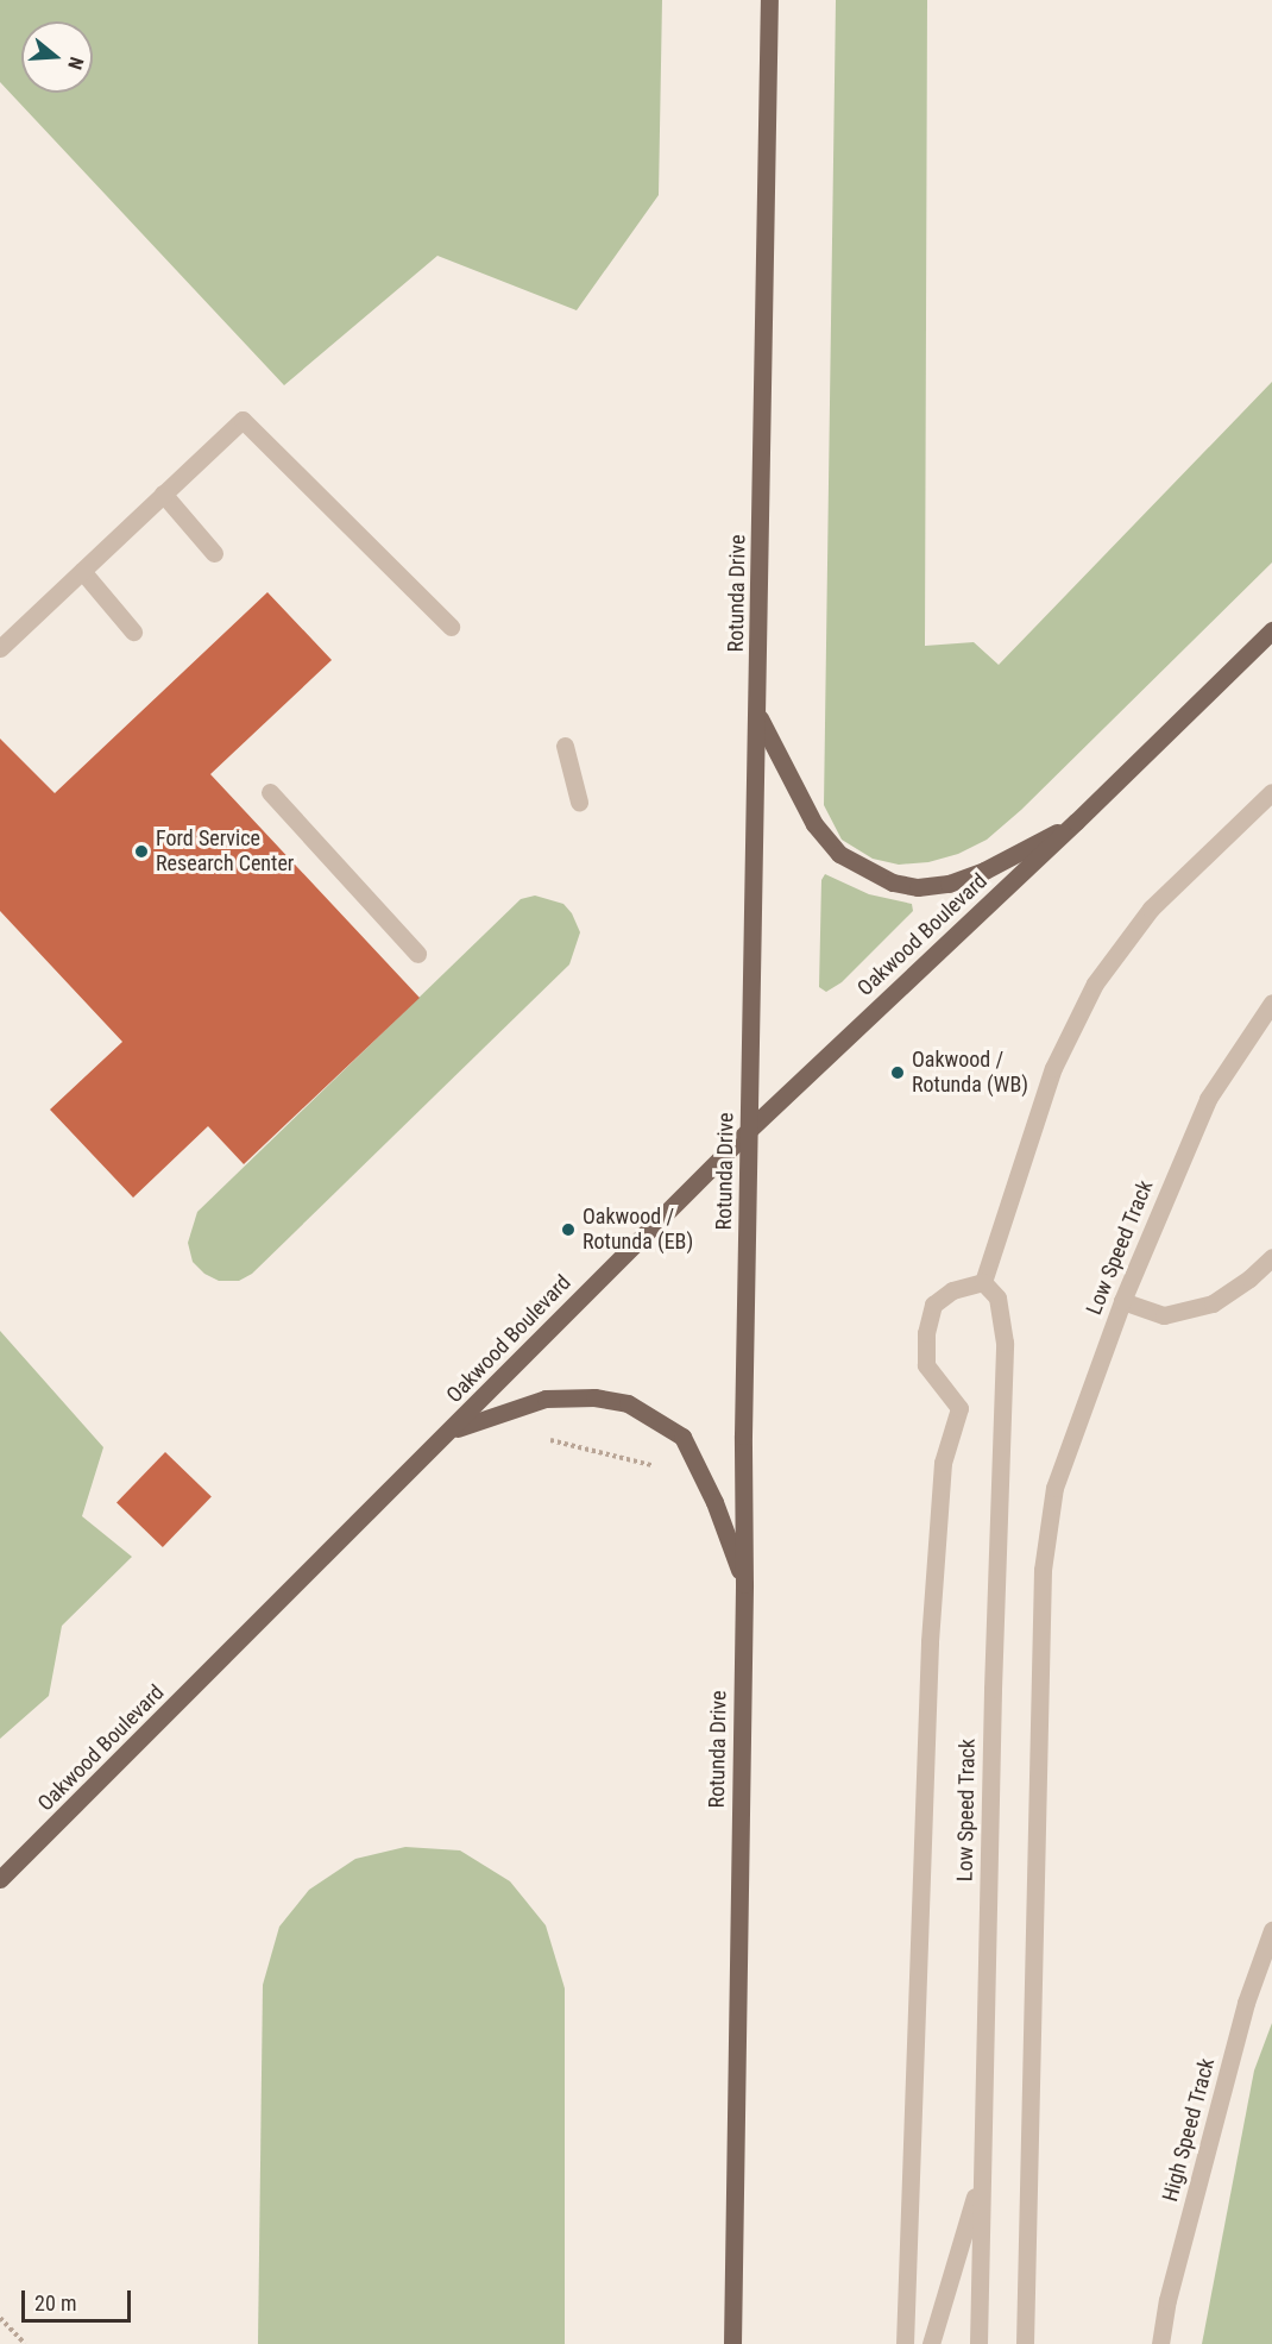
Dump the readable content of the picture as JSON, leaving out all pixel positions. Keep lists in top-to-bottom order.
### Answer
{
  "streets": {
    "main road": ["Rotunda Drive", "Oakwood Boulevard"],
    "lane": ["Low Speed Track", "High Speed Track"]
  },
  "crossings": [
    ["Rotunda Drive", "Oakwood Boulevard"]
  ],
  "places": ["Ford Service Research Center", "Oakwood / Rotunda (WB)", "Oakwood / Rotunda (EB)"],
  "scale_bar": "20 m",
  "north": "right"
}
